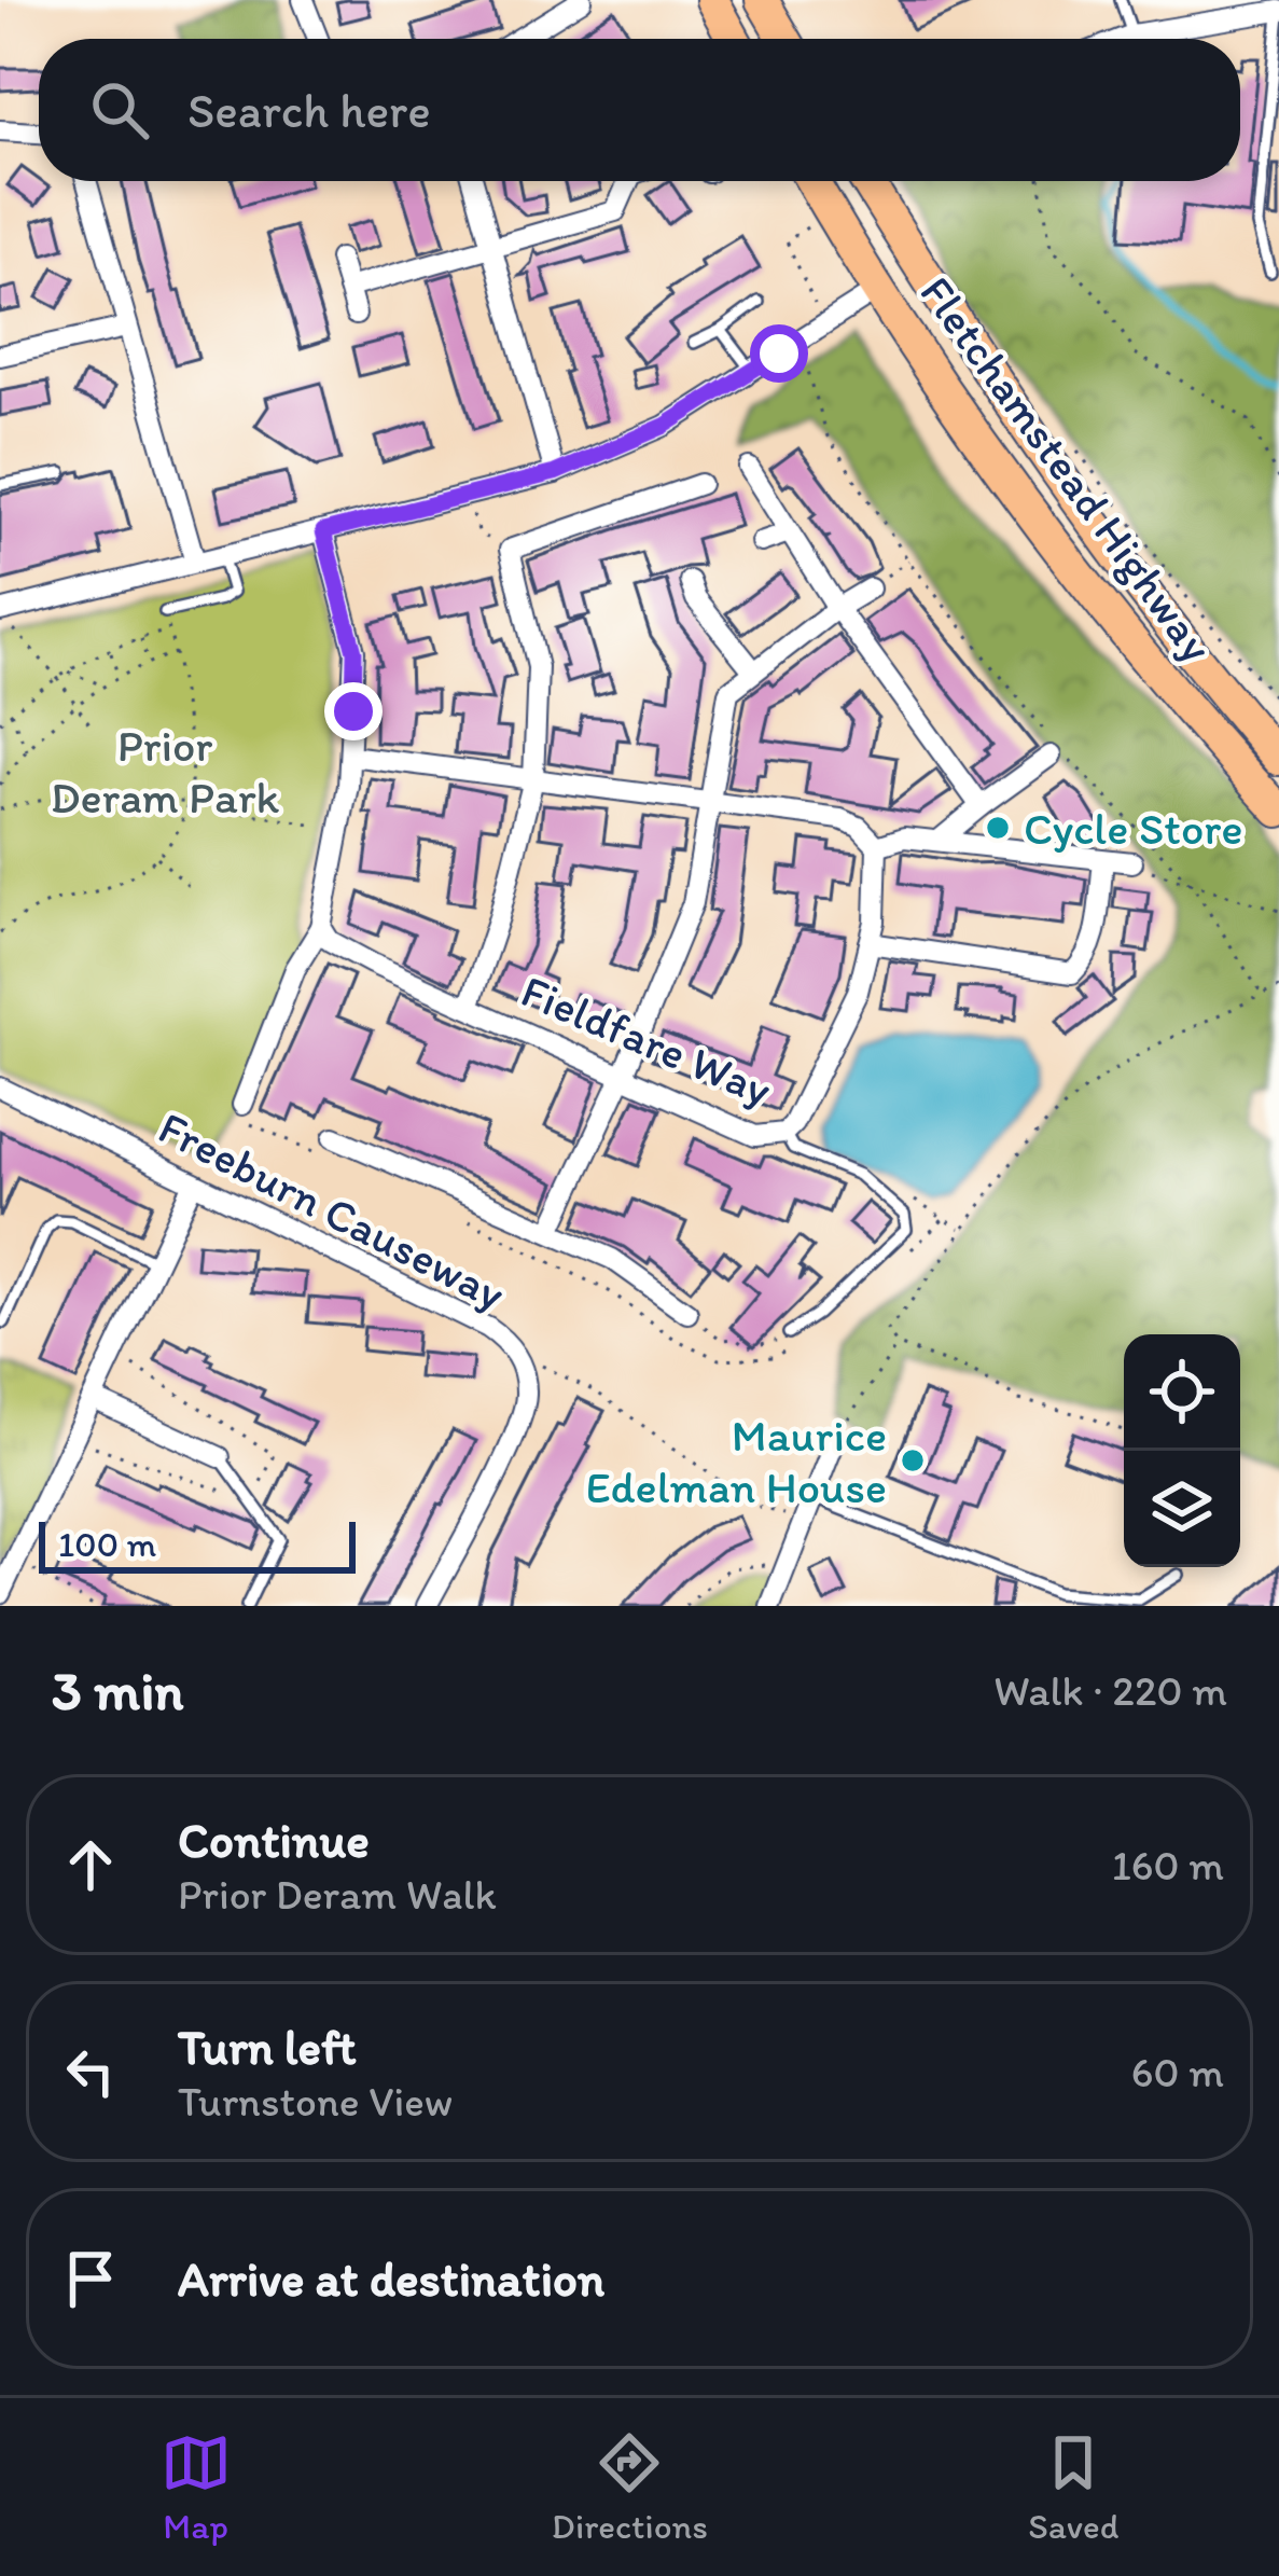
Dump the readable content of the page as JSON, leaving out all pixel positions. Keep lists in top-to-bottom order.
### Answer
{
  "streets": {
    "highway": ["Fletchamstead Highway"],
    "street": ["Fieldfare Way", "Freeburn Causeway"]
  },
  "parks": ["Prior Deram Park"],
  "places": ["Cycle Store", "Maurice Edelman House"],
  "scale_bar": "100 m",
  "page": {
    "search": "Search here",
    "scale": "100 m",
    "heading": ["3 min", "Walk · 220 m"],
    "list": [
      ["Continue", "Prior Deram Walk", "160 m"],
      ["Turn left", "Turnstone View", "60 m"],
      "Arrive at destination"
    ],
    "nav": ["Map", "Directions", "Saved"]
  }
}
